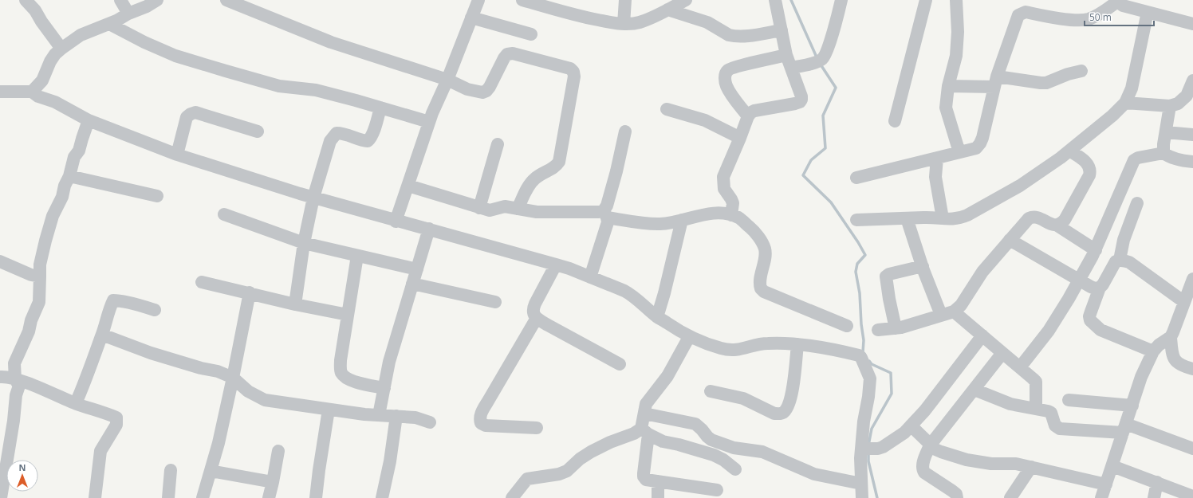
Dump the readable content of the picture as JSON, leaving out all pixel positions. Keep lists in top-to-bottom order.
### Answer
{
  "scale_bar": "50 m",
  "north": "top"
}
